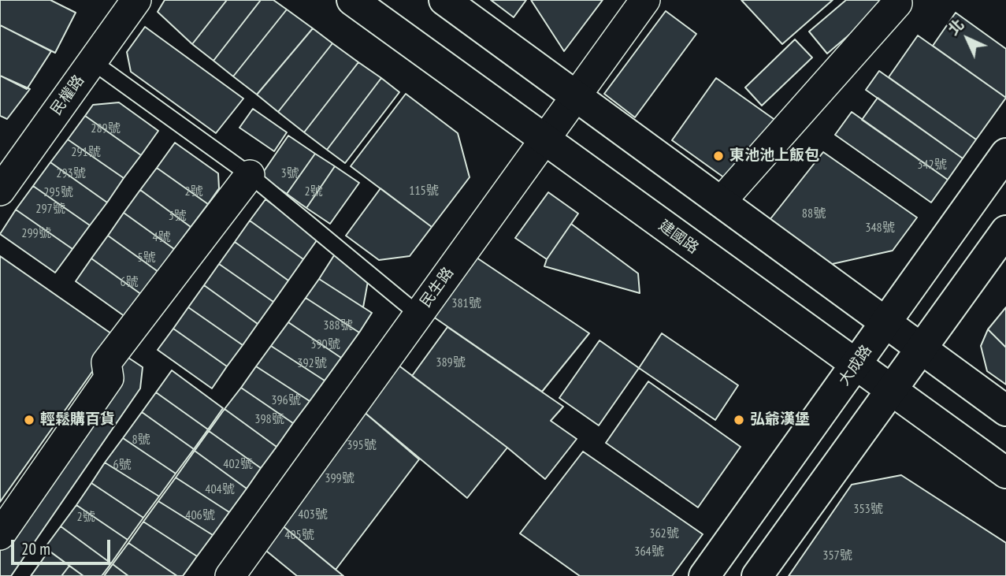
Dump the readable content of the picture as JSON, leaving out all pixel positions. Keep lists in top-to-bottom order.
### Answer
{
  "streets": {
    "street": [
      "民權路",
      "建國路",
      "民生路",
      "大成路"
    ]
  },
  "crossings": [
    ["建國路", "民生路"],
    ["建國路", "大成路"]
  ],
  "places": ["東池池上飯包", "輕鬆購百貨", "弘爺漢堡"],
  "house_numbers": [
    "289號",
    "291號",
    "342號",
    "293號",
    "3號",
    "115號",
    "2號",
    "2號",
    "295號",
    "297號",
    "88號",
    "3號",
    "348號",
    "299號",
    "4號",
    "5號",
    "6號",
    "381號",
    "388號",
    "390號",
    "389號",
    "392號",
    "396號",
    "398號",
    "8號",
    "395號",
    "402號",
    "6號",
    "399號",
    "404號",
    "353號",
    "403號",
    "406號",
    "2號",
    "362號",
    "405號",
    "364號",
    "357號"
  ],
  "scale_bar": "20 m",
  "north": "top left"
}
